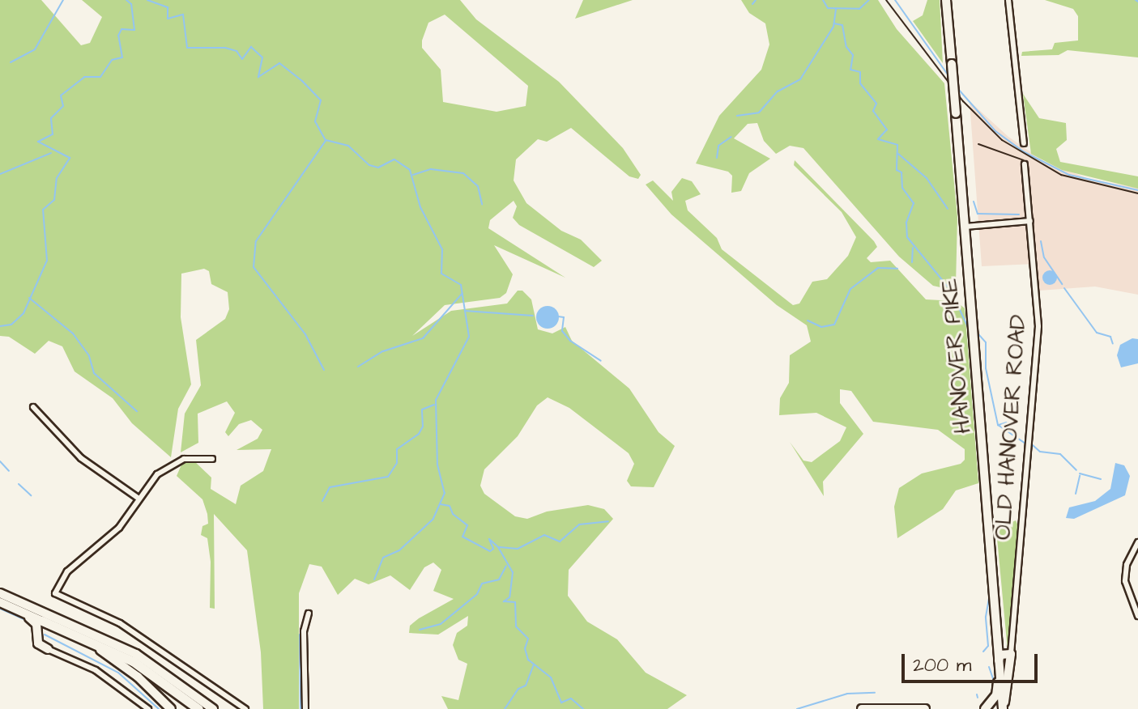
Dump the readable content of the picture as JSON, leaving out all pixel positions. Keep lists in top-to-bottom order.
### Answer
{
  "streets": {
    "highway": ["HANOVER PIKE"],
    "street": ["OLD HANOVER ROAD"]
  },
  "scale_bar": "200 m"
}
